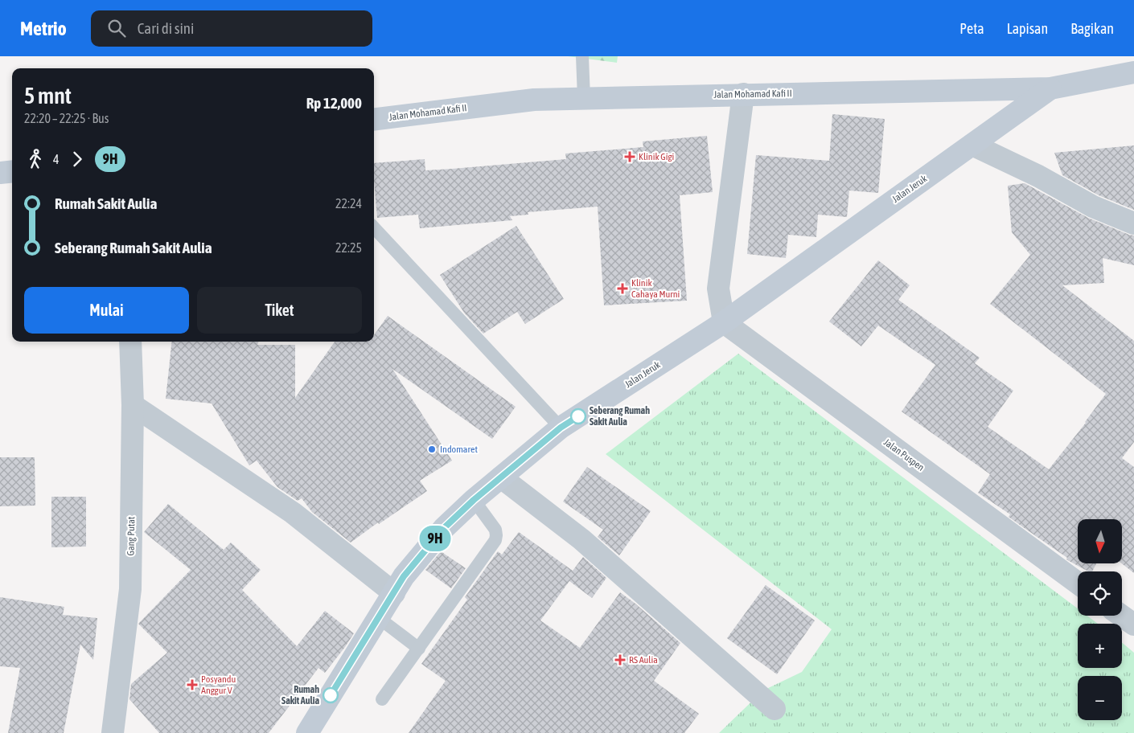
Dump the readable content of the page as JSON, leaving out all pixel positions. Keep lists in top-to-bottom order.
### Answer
{
  "streets": {
    "street": [
      "Jalan Mohamad Kafi II",
      "Jalan Jeruk",
      "Jalan Puspen",
      "Gang Putat"
    ]
  },
  "crossings": [
    ["Jalan Mohamad Kafi II", "Jalan Jeruk"],
    ["Jalan Jeruk", "Jalan Puspen"]
  ],
  "places": {
    "health": [
      "Klinik Gigi",
      "Klinik Cahaya Murni",
      "RS Aulia",
      "Posyandu Anggur V"
    ],
    "other": ["Seberang Rumah Sakit Aulia", "Indomaret", "Rumah Sakit Aulia"]
  },
  "lines": ["bus line 9H"],
  "north": "bottom",
  "page": {
    "header": "Metrio",
    "search": "Cari di sini",
    "nav": ["Peta", "Lapisan", "Bagikan"],
    "on_map": "9H",
    "heading": ["5 mnt", "22:20 – 22:25 · Bus", "Rp 12,000"],
    "legs": ["4", "9H"],
    "list": [
      {
        "name": "Rumah Sakit Aulia",
        "value": "22:24"
      },
      {
        "name": "Seberang Rumah Sakit Aulia",
        "value": "22:25"
      }
    ],
    "buttons": ["Mulai", "Tiket"],
    "map_buttons": ["+", "−"]
  }
}
